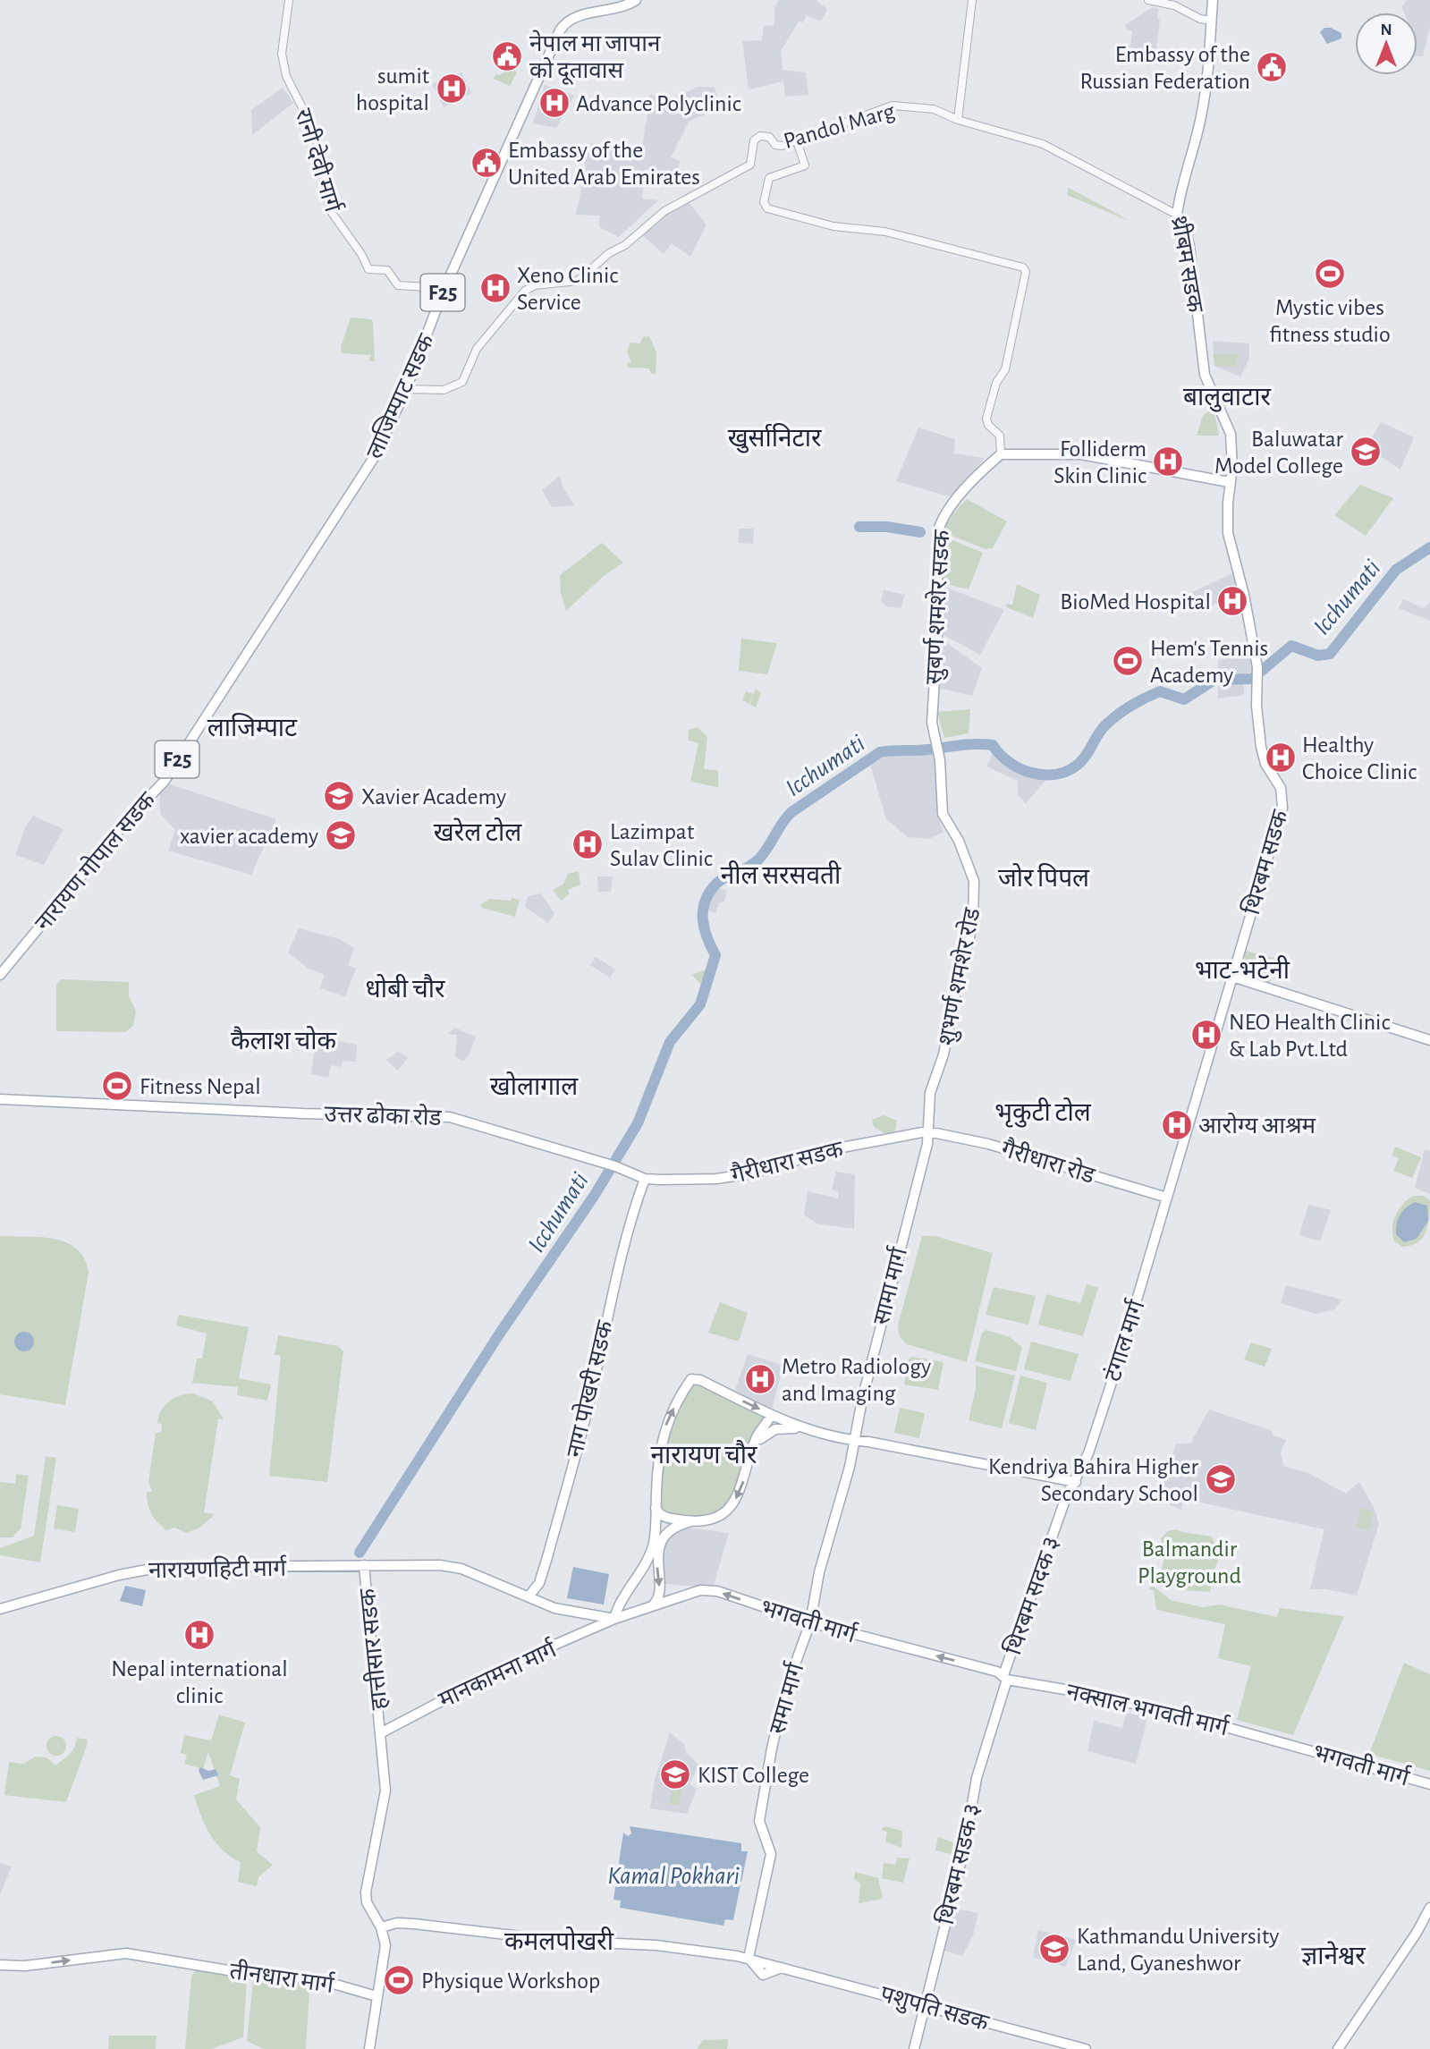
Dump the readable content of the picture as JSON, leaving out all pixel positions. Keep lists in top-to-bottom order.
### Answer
{
  "streets": {
    "main road": [
      "थ्रीबम सडक",
      "F25",
      "लाजिम्पाट सडक",
      "सुबर्ण शमशेर सडक",
      "नारायण गोपाल सडक",
      "थिरबम सडक",
      "शुभर्ण शमशेर रोड",
      "उत्तर ढोका रोड",
      "गैरीधारा सडक",
      "गैरीधारा रोड",
      "सामा मार्ग",
      "टंगाल मार्ग",
      "नाग पोखरी सडक",
      "नारायणहिटी मार्ग",
      "थिरबम सदक ३",
      "भगवती मार्ग",
      "हात्तीसार सडक",
      "मानकामना मार्ग",
      "समा मार्ग",
      "नक्साल भगवती मार्ग",
      "थिरबम सडक ३",
      "तीनधारा मार्ग",
      "पशुपति सडक"
    ],
    "street": ["Pandol Marg", "रानी देवी मार्ग"]
  },
  "crossings": [
    ["Pandol Marg", "थ्रीबम सडक"],
    ["Pandol Marg", "लाजिम्पाट सडक"],
    ["रानी देवी मार्ग", "लाजिम्पाट सडक"],
    ["थ्रीबम सडक", "थिरबम सडक"],
    ["लाजिम्पाट सडक", "नारायण गोपाल सडक"],
    ["सुबर्ण शमशेर सडक", "शुभर्ण शमशेर रोड"],
    ["थिरबम सडक", "गैरीधारा रोड"],
    ["थिरबम सडक", "टंगाल मार्ग"],
    ["शुभर्ण शमशेर रोड", "गैरीधारा सडक"],
    ["शुभर्ण शमशेर रोड", "गैरीधारा रोड"],
    ["शुभर्ण शमशेर रोड", "सामा मार्ग"],
    ["उत्तर ढोका रोड", "गैरीधारा सडक"],
    ["उत्तर ढोका रोड", "नाग पोखरी सडक"],
    ["गैरीधारा सडक", "गैरीधारा रोड"],
    ["गैरीधारा सडक", "सामा मार्ग"],
    ["गैरीधारा सडक", "नाग पोखरी सडक"],
    ["गैरीधारा रोड", "सामा मार्ग"],
    ["गैरीधारा रोड", "टंगाल मार्ग"],
    ["सामा मार्ग", "भगवती मार्ग"],
    ["सामा मार्ग", "समा मार्ग"],
    ["टंगाल मार्ग", "थिरबम सदक ३"],
    ["नाग पोखरी सडक", "नारायणहिटी मार्ग"],
    ["नारायणहिटी मार्ग", "भगवती मार्ग"],
    ["नारायणहिटी मार्ग", "हात्तीसार सडक"],
    ["नारायणहिटी मार्ग", "मानकामना मार्ग"],
    ["थिरबम सदक ३", "भगवती मार्ग"],
    ["थिरबम सदक ३", "नक्साल भगवती मार्ग"],
    ["थिरबम सदक ३", "थिरबम सडक ३"],
    ["भगवती मार्ग", "मानकामना मार्ग"],
    ["भगवती मार्ग", "समा मार्ग"],
    ["भगवती मार्ग", "नक्साल भगवती मार्ग"],
    ["भगवती मार्ग", "थिरबम सडक ३"],
    ["हात्तीसार सडक", "मानकामना मार्ग"],
    ["हात्तीसार सडक", "पशुपति सडक"],
    ["समा मार्ग", "पशुपति सडक"],
    ["नक्साल भगवती मार्ग", "थिरबम सडक ३"],
    ["थिरबम सडक ३", "पशुपति सडक"]
  ],
  "one_way": ["भगवती मार्ग", "तीनधारा मार्ग"],
  "districts": [
    "बालुवाटार",
    "खुर्सानिटार",
    "लाजिम्पाट",
    "खरेल टोल",
    "नील सरसवती",
    "जोर पिपल",
    "भाट-भटेनी",
    "धोबी चौर",
    "कैलाश चोक",
    "खोलागाल",
    "भृकुटी टोल",
    "नारायण चौर",
    "कमलपोखरी",
    "ज्ञानेश्वर"
  ],
  "water": ["Icchumati", "Kamal Pokhari"],
  "parks": ["Balmandir Playground"],
  "places": {
    "public building": ["नेपाल मा जापान को दूतावास", "Embassy of the Russian Federation", "Embassy of the United Arab Emirates"],
    "hospital": [
      "sumit hospital",
      "Advance Polyclinic",
      "Xeno Clinic Service",
      "Folliderm Skin Clinic",
      "BioMed Hospital",
      "Healthy Choice Clinic",
      "Lazimpat Sulav Clinic",
      "NEO Health Clinic & Lab Pvt.Ltd",
      "आरोग्य आश्रम",
      "Metro Radiology and Imaging",
      "Nepal international clinic"
    ],
    "sports": [
      "Mystic vibes fitness studio",
      "Hem's Tennis Academy",
      "Fitness Nepal",
      "Physique Workshop"
    ],
    "school or university": [
      "Baluwatar Model College",
      "Xavier Academy",
      "xavier academy",
      "Kendriya Bahira Higher Secondary School",
      "KIST College",
      "Kathmandu University Land, Gyaneshwor"
    ]
  },
  "north": "top"
}
